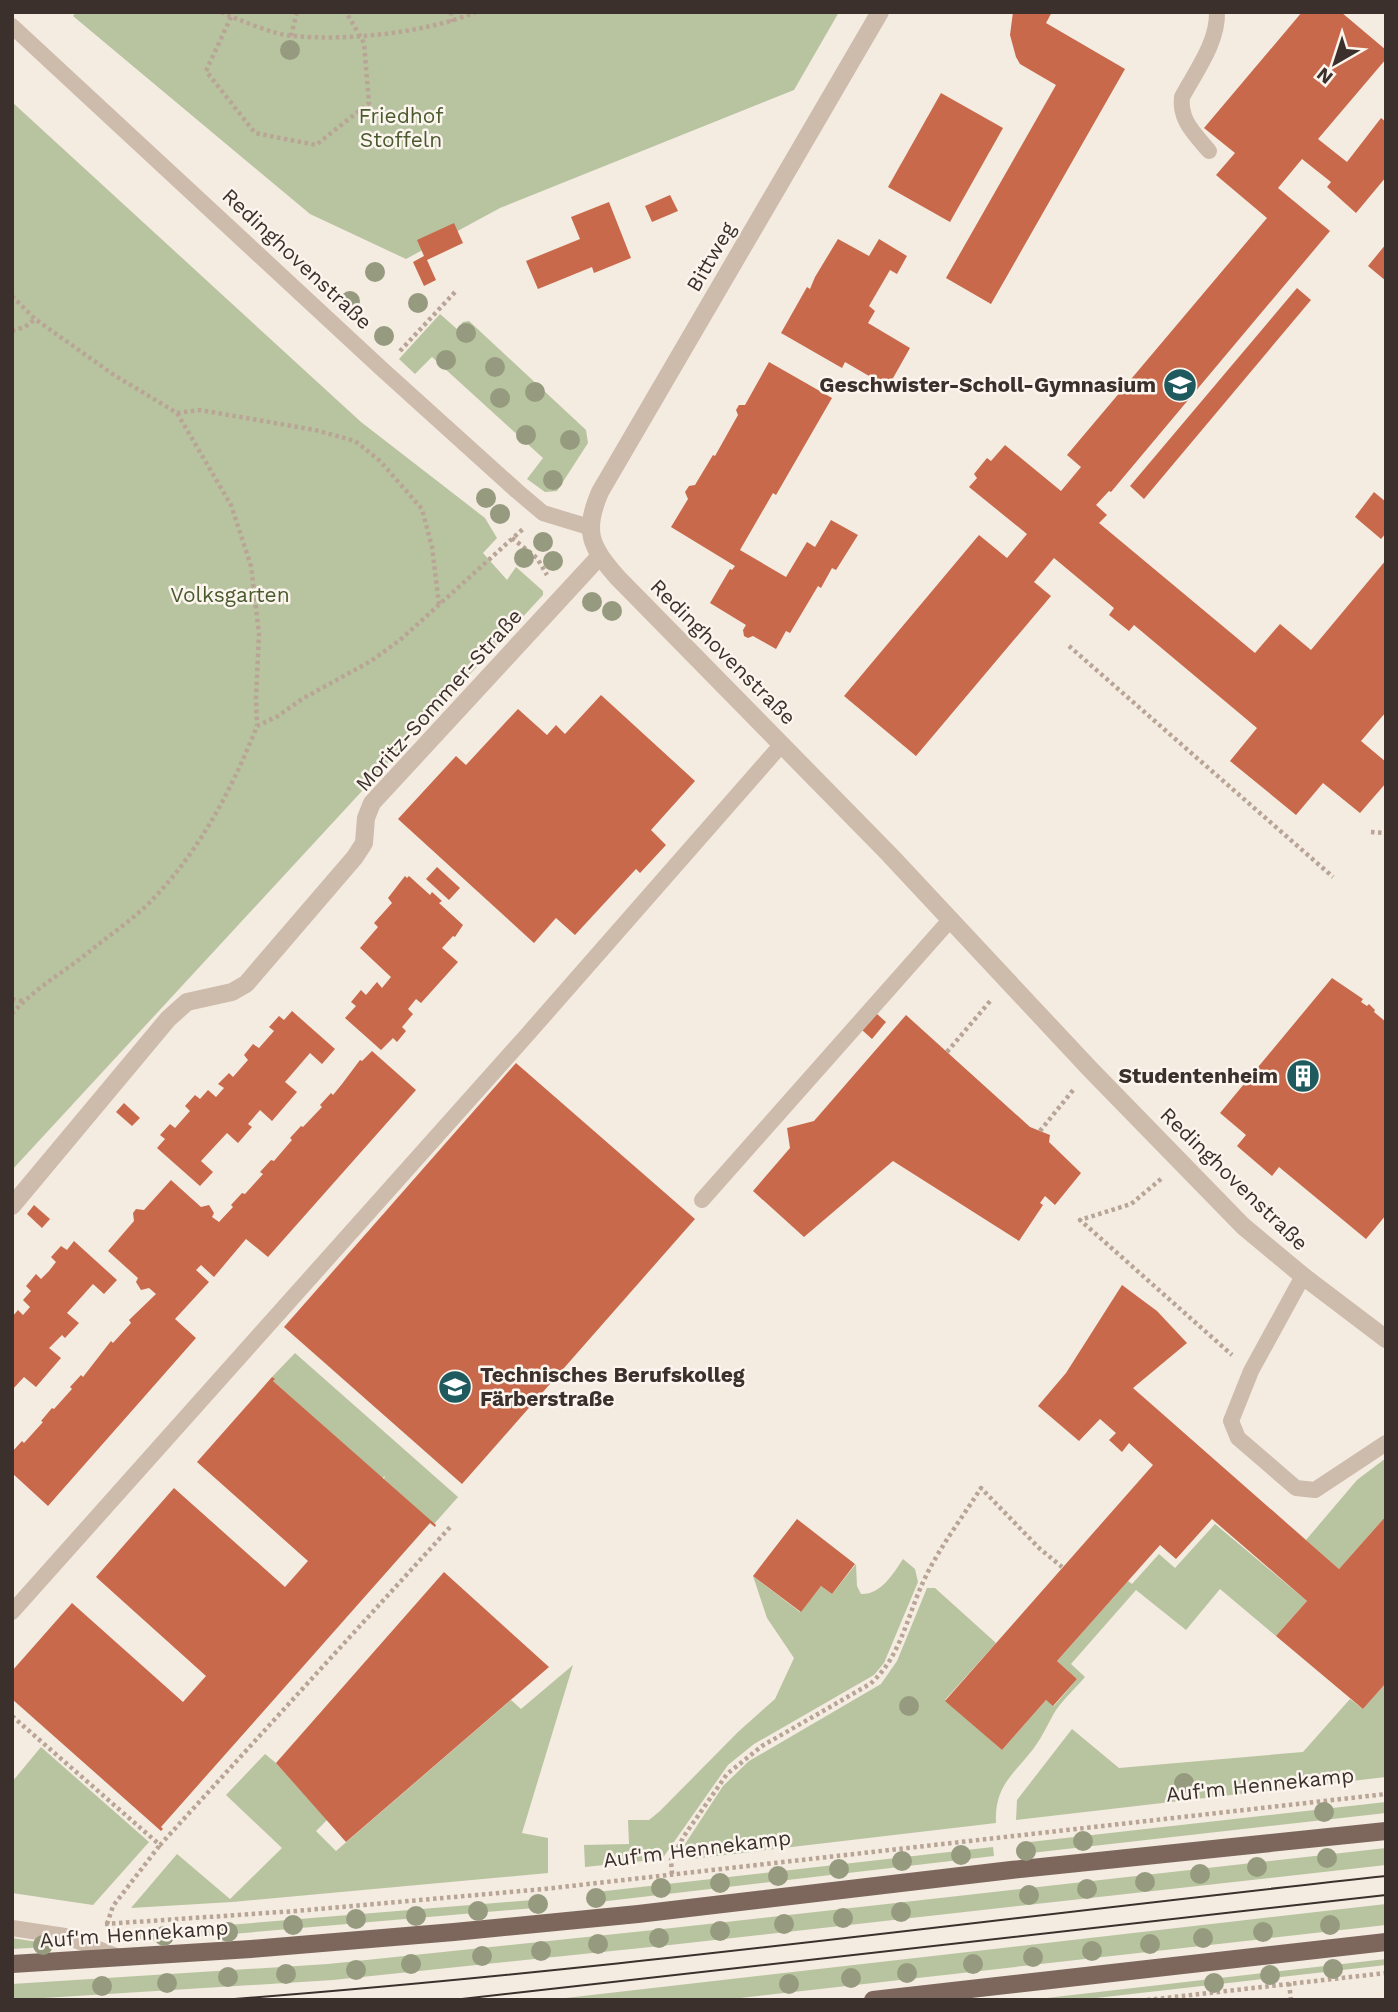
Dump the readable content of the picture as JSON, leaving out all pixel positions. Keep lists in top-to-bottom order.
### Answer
{
  "streets": {
    "main road": ["Auf'm Hennekamp"],
    "street": ["Bittweg", "Redinghovenstraße", "Moritz-Sommer-Straße"]
  },
  "crossings": [
    ["Bittweg", "Redinghovenstraße"],
    ["Redinghovenstraße", "Moritz-Sommer-Straße"]
  ],
  "parks": ["Friedhof Stoffeln", "Volksgarten"],
  "places": {
    "school or university": ["Geschwister-Scholl-Gymnasium", "Technisches Berufskolleg Färberstraße"],
    "building": ["Studentenheim"]
  },
  "north": "bottom left"
}
